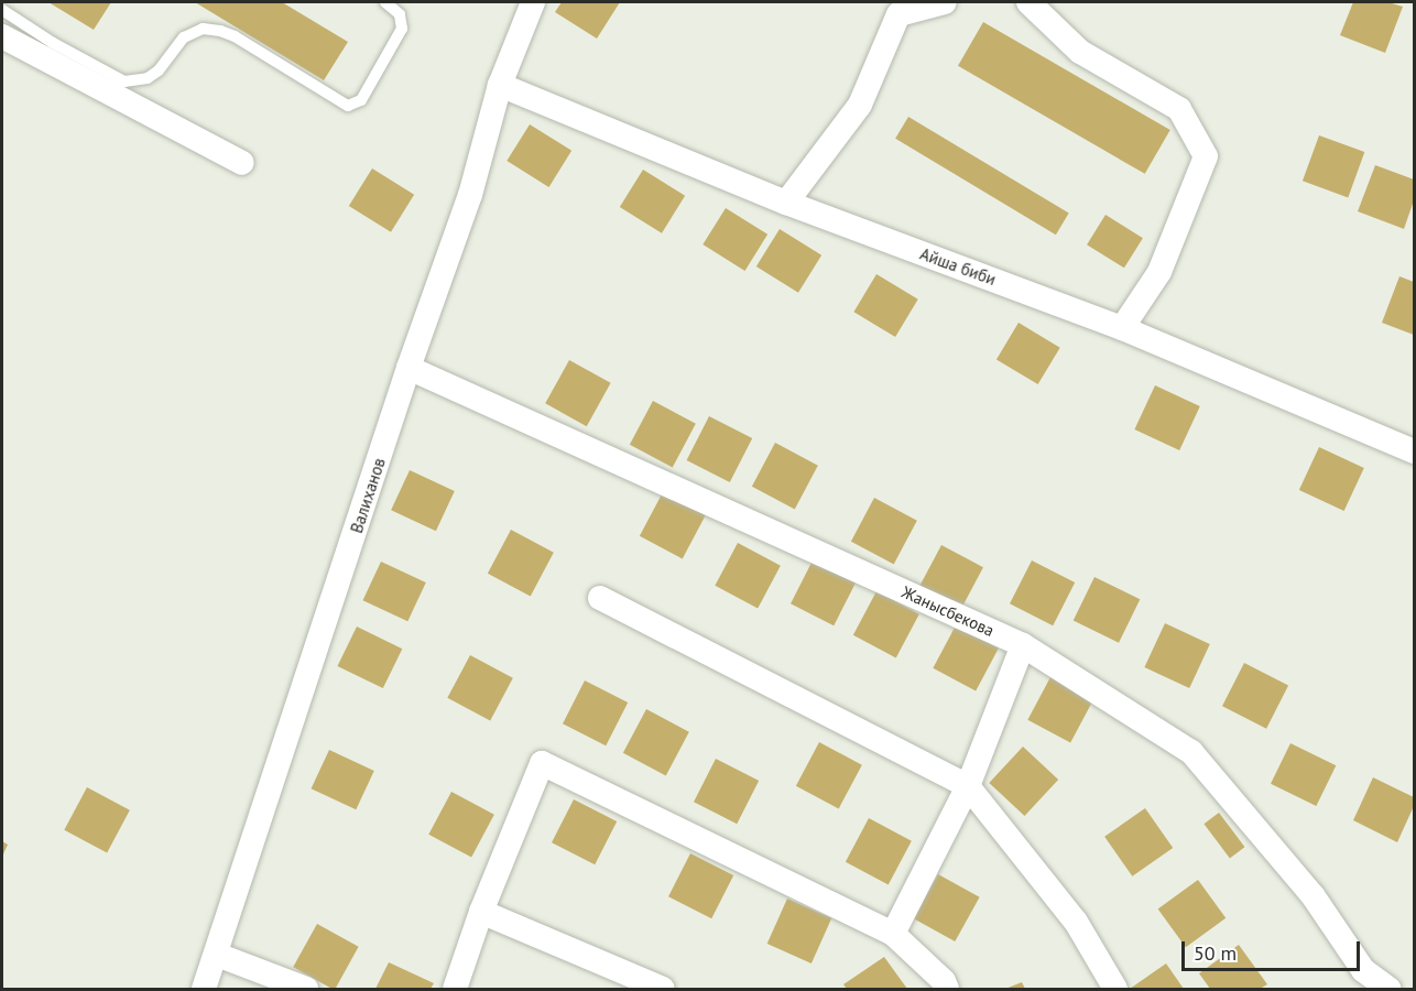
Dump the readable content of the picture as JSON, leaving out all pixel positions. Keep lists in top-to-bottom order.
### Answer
{
  "streets": {
    "street": ["Айша биби", "Валиханов", "Жанысбекова"]
  },
  "crossings": [
    ["Айша биби", "Валиханов"],
    ["Валиханов", "Жанысбекова"]
  ],
  "scale_bar": "50 m"
}
